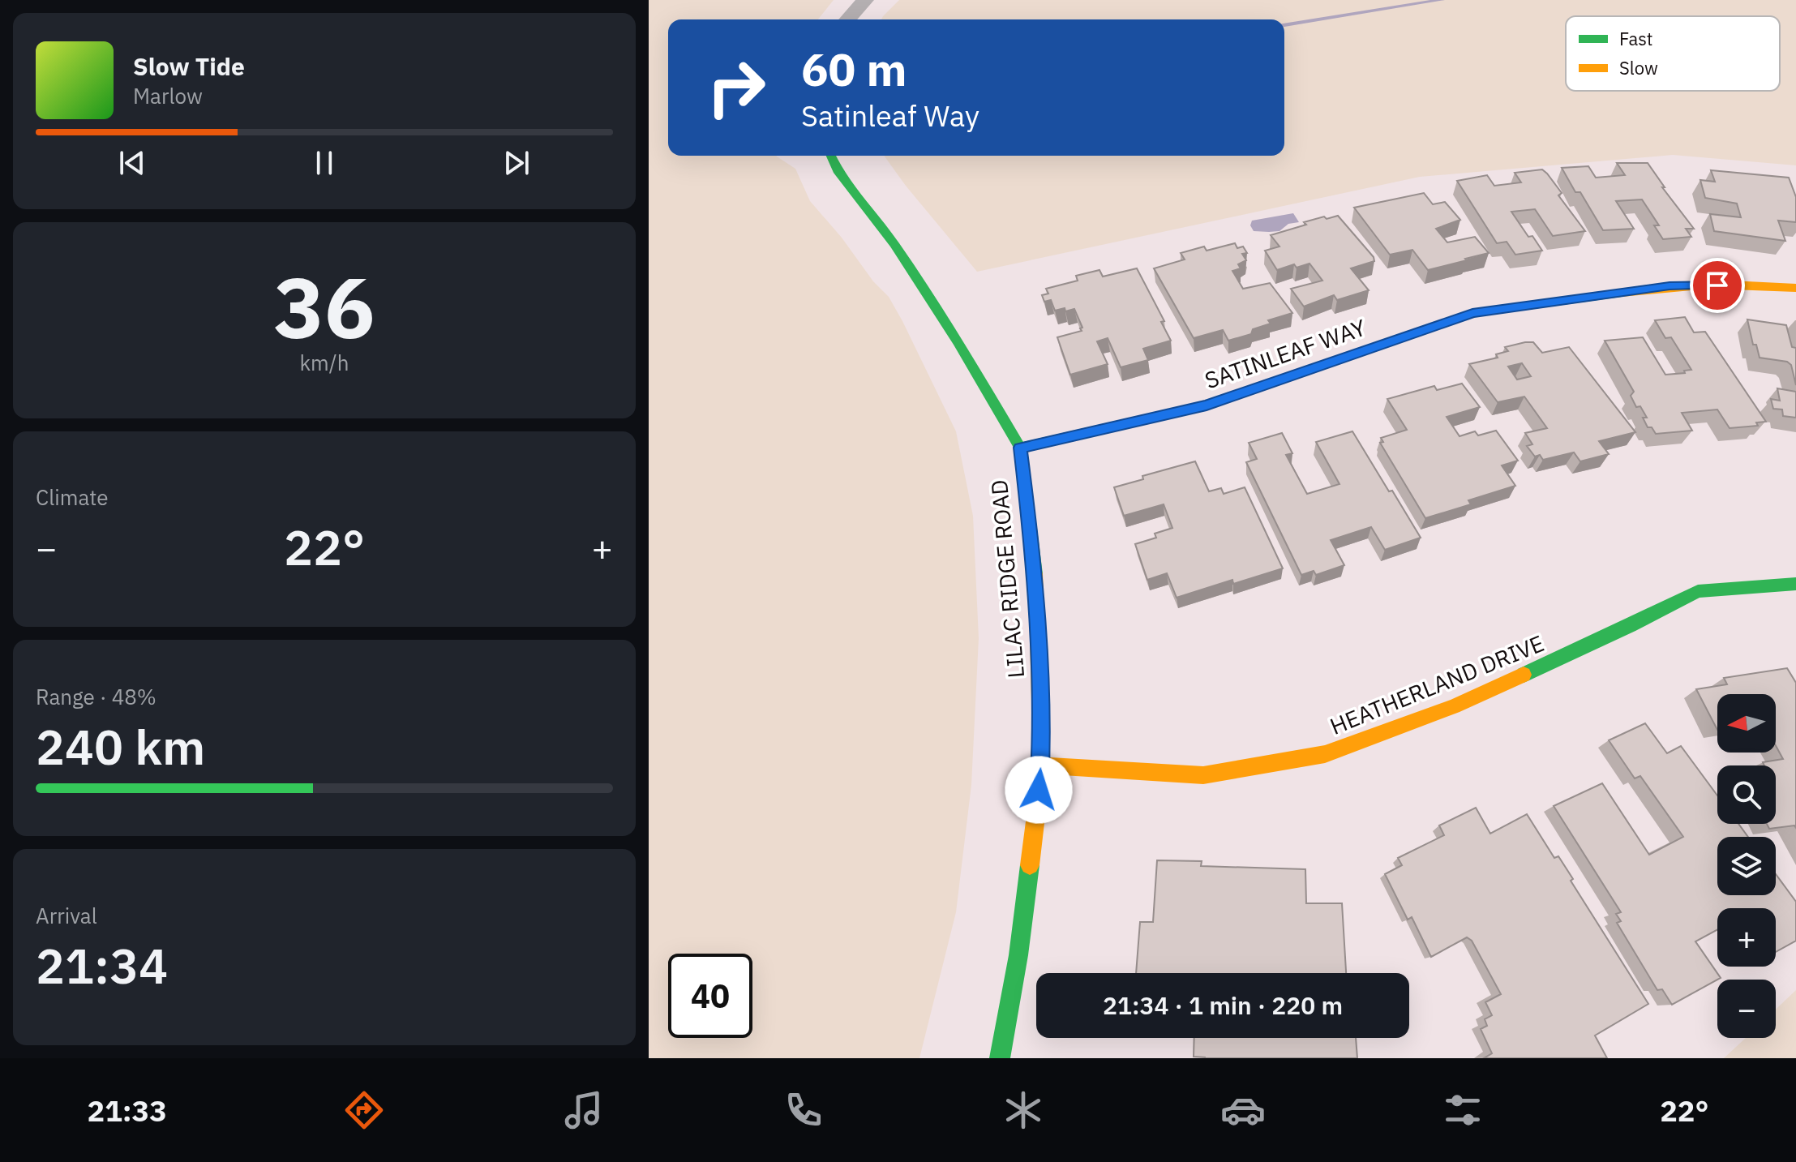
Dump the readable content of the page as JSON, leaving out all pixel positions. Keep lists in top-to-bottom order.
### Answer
{
  "streets": {
    "street": ["SATINLEAF WAY", "LILAC RIDGE ROAD", "HEATHERLAND DRIVE"]
  },
  "crossings": [
    ["SATINLEAF WAY", "LILAC RIDGE ROAD"],
    ["LILAC RIDGE ROAD", "HEATHERLAND DRIVE"]
  ],
  "legend": ["Fast", "Slow"],
  "north": "left",
  "page": {
    "turn": ["60 m", "Satinleaf Way"],
    "song": ["Slow Tide", "Marlow"],
    "tile": [
      ["36", "km/h"],
      "Climate",
      ["Range · 48%", "240 km"],
      ["Arrival", "21:34"]
    ],
    "heat": ["−", "22°", "+"],
    "map_buttons": ["+", "−"],
    "limit": "40",
    "trip": "21:34 · 1 min · 220 m",
    "tabs": ["21:33", "22°"]
  }
}
